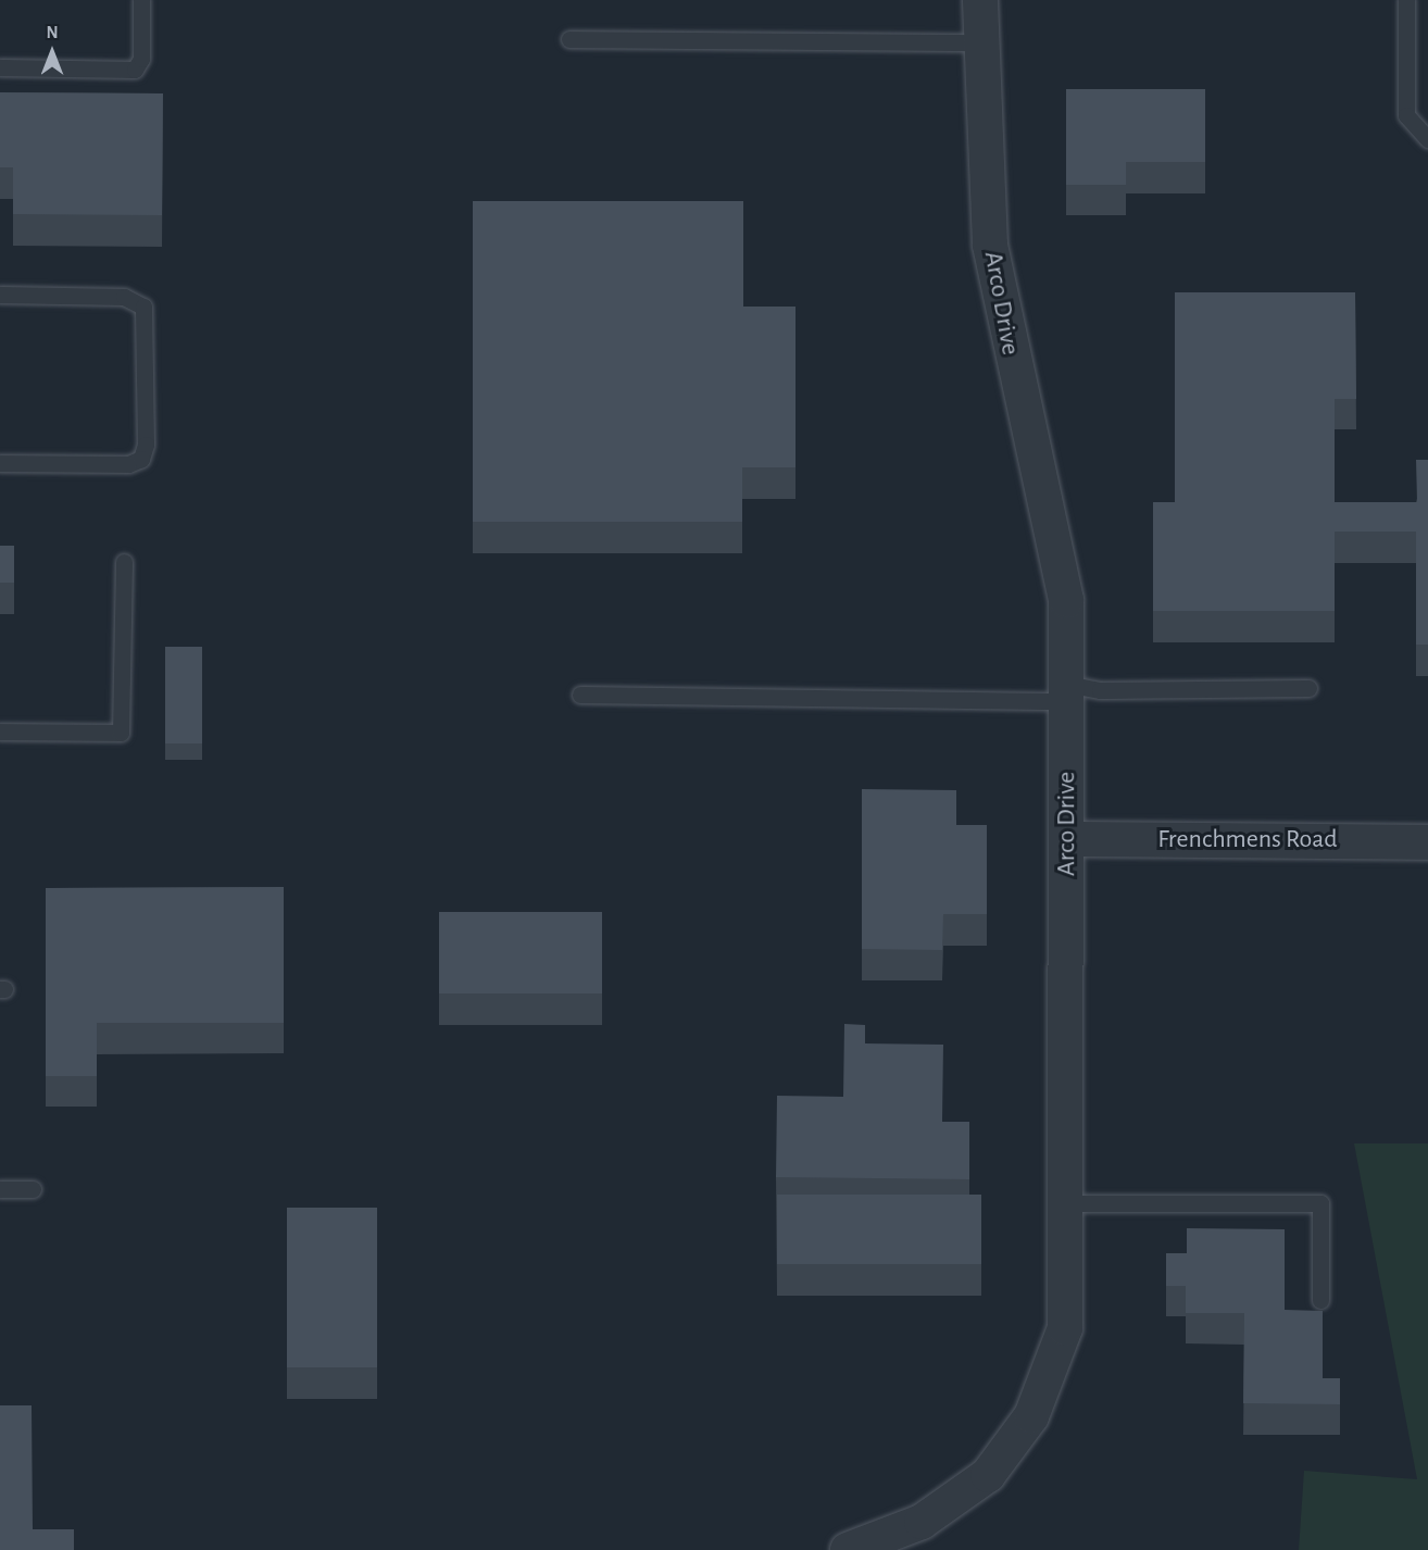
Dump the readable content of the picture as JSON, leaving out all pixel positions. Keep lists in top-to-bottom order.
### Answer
{
  "streets": {
    "street": ["Arco Drive", "Frenchmens Road"]
  },
  "crossings": [
    ["Arco Drive", "Frenchmens Road"]
  ],
  "north": "top"
}
